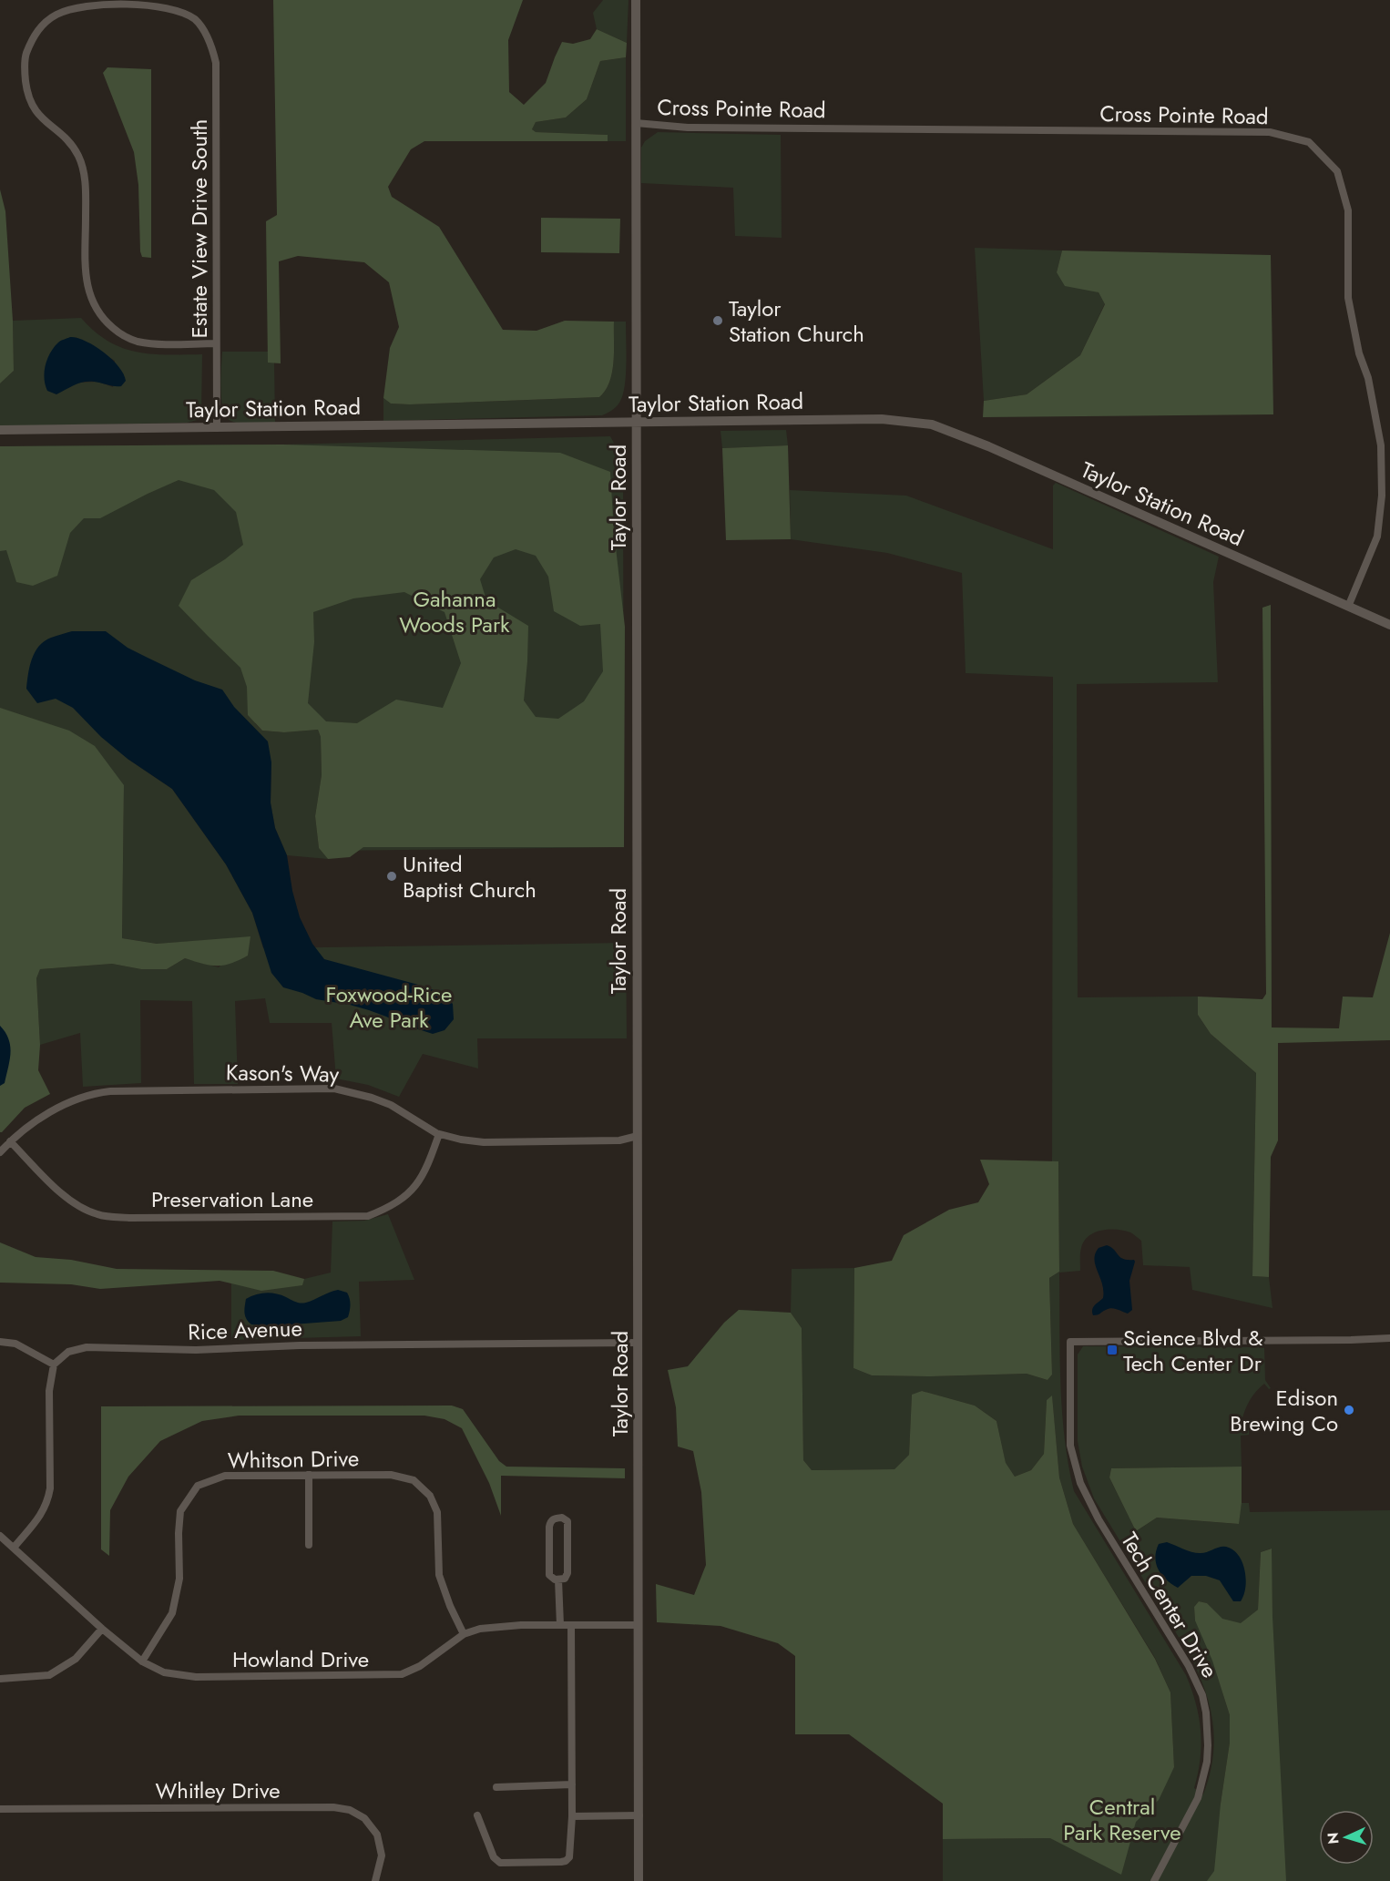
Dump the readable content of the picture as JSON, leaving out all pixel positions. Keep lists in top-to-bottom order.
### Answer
{
  "streets": {
    "main road": ["Taylor Station Road", "Taylor Road"],
    "street": [
      "Cross Pointe Road",
      "Estate View Drive South",
      "Kason's Way",
      "Preservation Lane",
      "Rice Avenue",
      "Whitson Drive",
      "Tech Center Drive",
      "Howland Drive",
      "Whitley Drive"
    ]
  },
  "crossings": [
    ["Cross Pointe Road", "Taylor Station Road"],
    ["Cross Pointe Road", "Taylor Road"],
    ["Estate View Drive South", "Taylor Station Road"],
    ["Taylor Station Road", "Taylor Road"],
    ["Taylor Road", "Kason's Way"],
    ["Taylor Road", "Rice Avenue"],
    ["Taylor Road", "Howland Drive"],
    ["Kason's Way", "Preservation Lane"],
    ["Whitson Drive", "Howland Drive"]
  ],
  "parks": ["Gahanna Woods Park", "Foxwood-Rice Ave Park", "Central Park Reserve"],
  "places": {
    "other": ["Taylor Station Church", "United Baptist Church", "Edison Brewing Co"],
    "transit": ["Science Blvd & Tech Center Dr"]
  },
  "north": "left"
}
